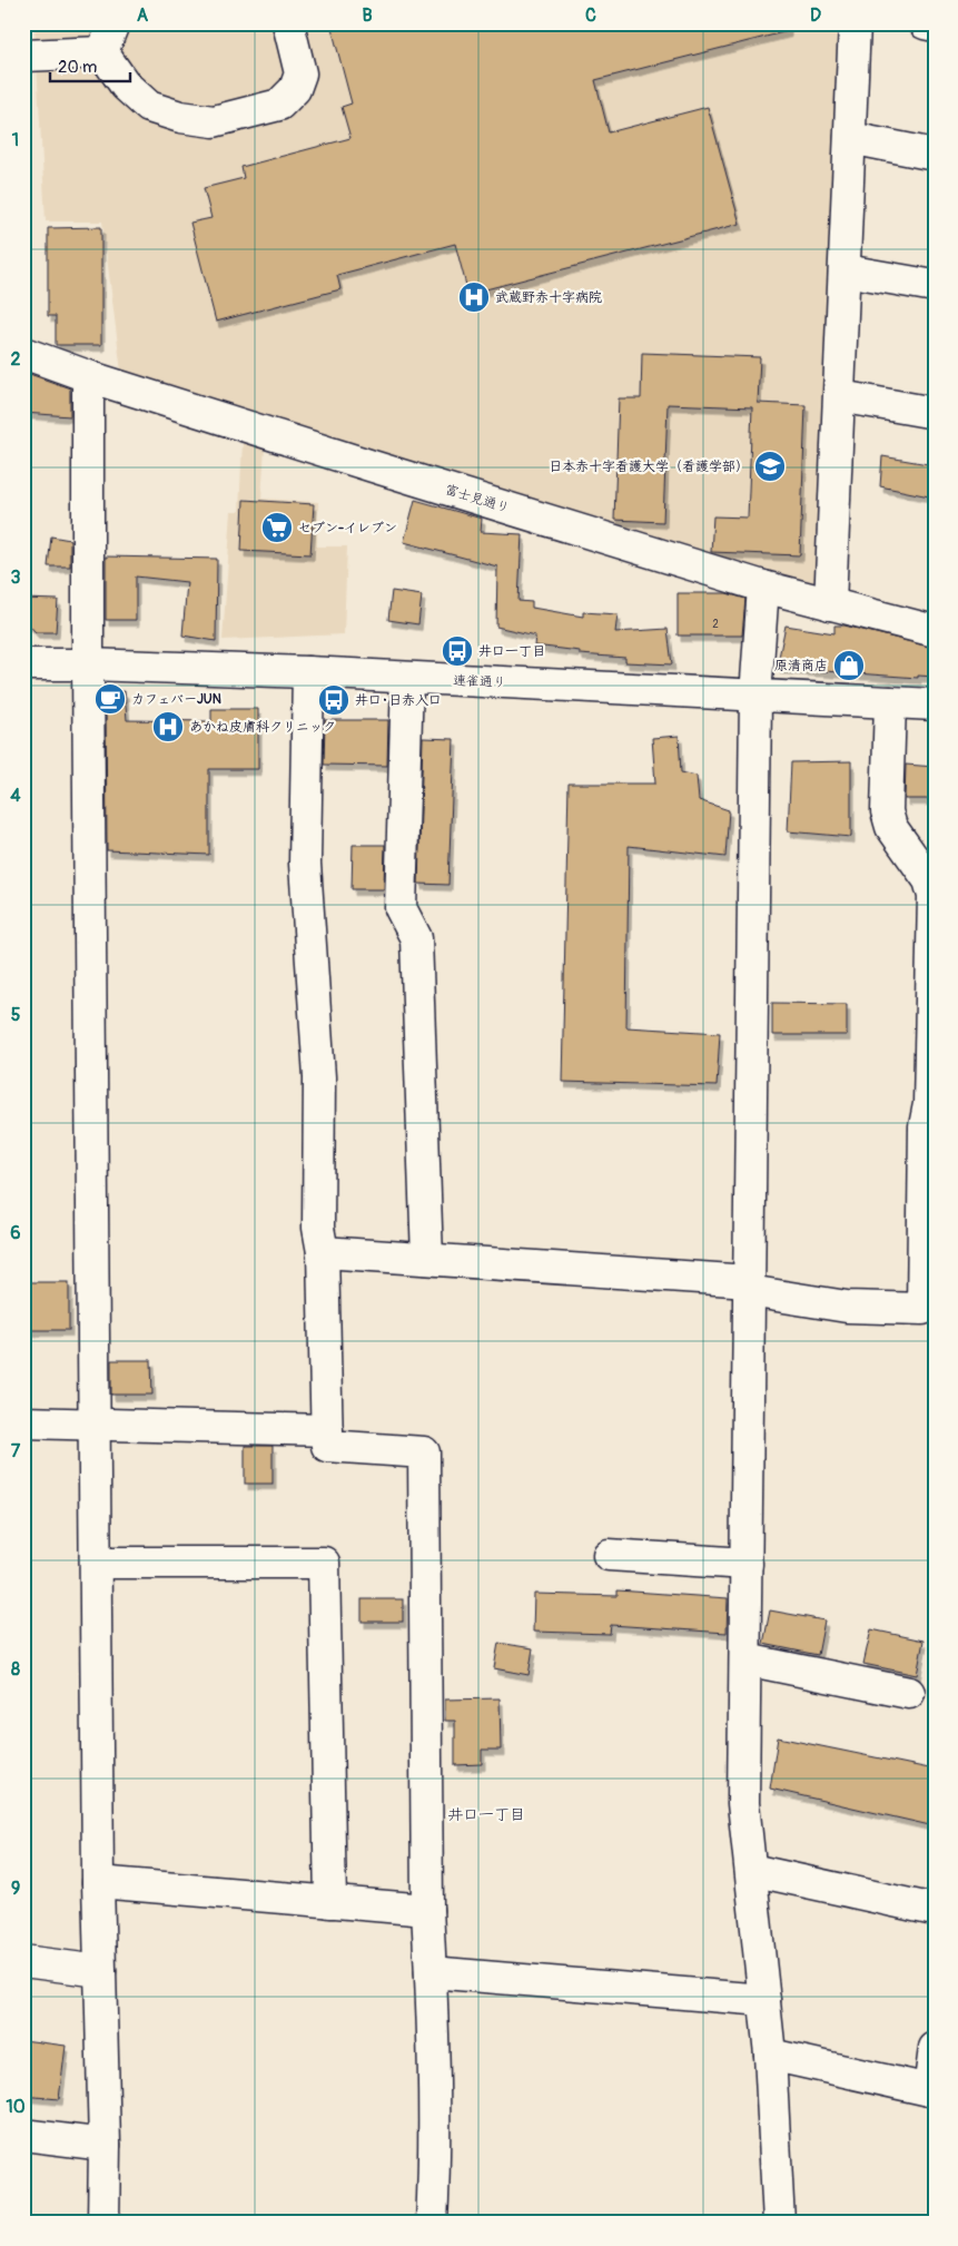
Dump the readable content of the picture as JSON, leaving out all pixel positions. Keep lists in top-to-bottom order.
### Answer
{
  "streets": {
    "street": ["富士見通り", "連雀通り"]
  },
  "districts": ["井口一丁目"],
  "places": {
    "hospital": ["武蔵野赤十字病院", "あかね皮膚科クリニック"],
    "school or university": ["日本赤十字看護大学（看護学部）"],
    "supermarket": ["セブン-イレブン"],
    "bus stop": ["井口一丁目", "井口･日赤入口"],
    "shop": ["原清商店"],
    "cafe": ["カフェバーJUN"]
  },
  "house_numbers": ["2"],
  "scale_bar": "20 m",
  "grid": {
    "columns": [
      "A",
      "B",
      "C",
      "D"
    ],
    "rows": [
      "1",
      "2",
      "3",
      "4",
      "5",
      "6",
      "7",
      "8",
      "9",
      "10"
    ]
  }
}
